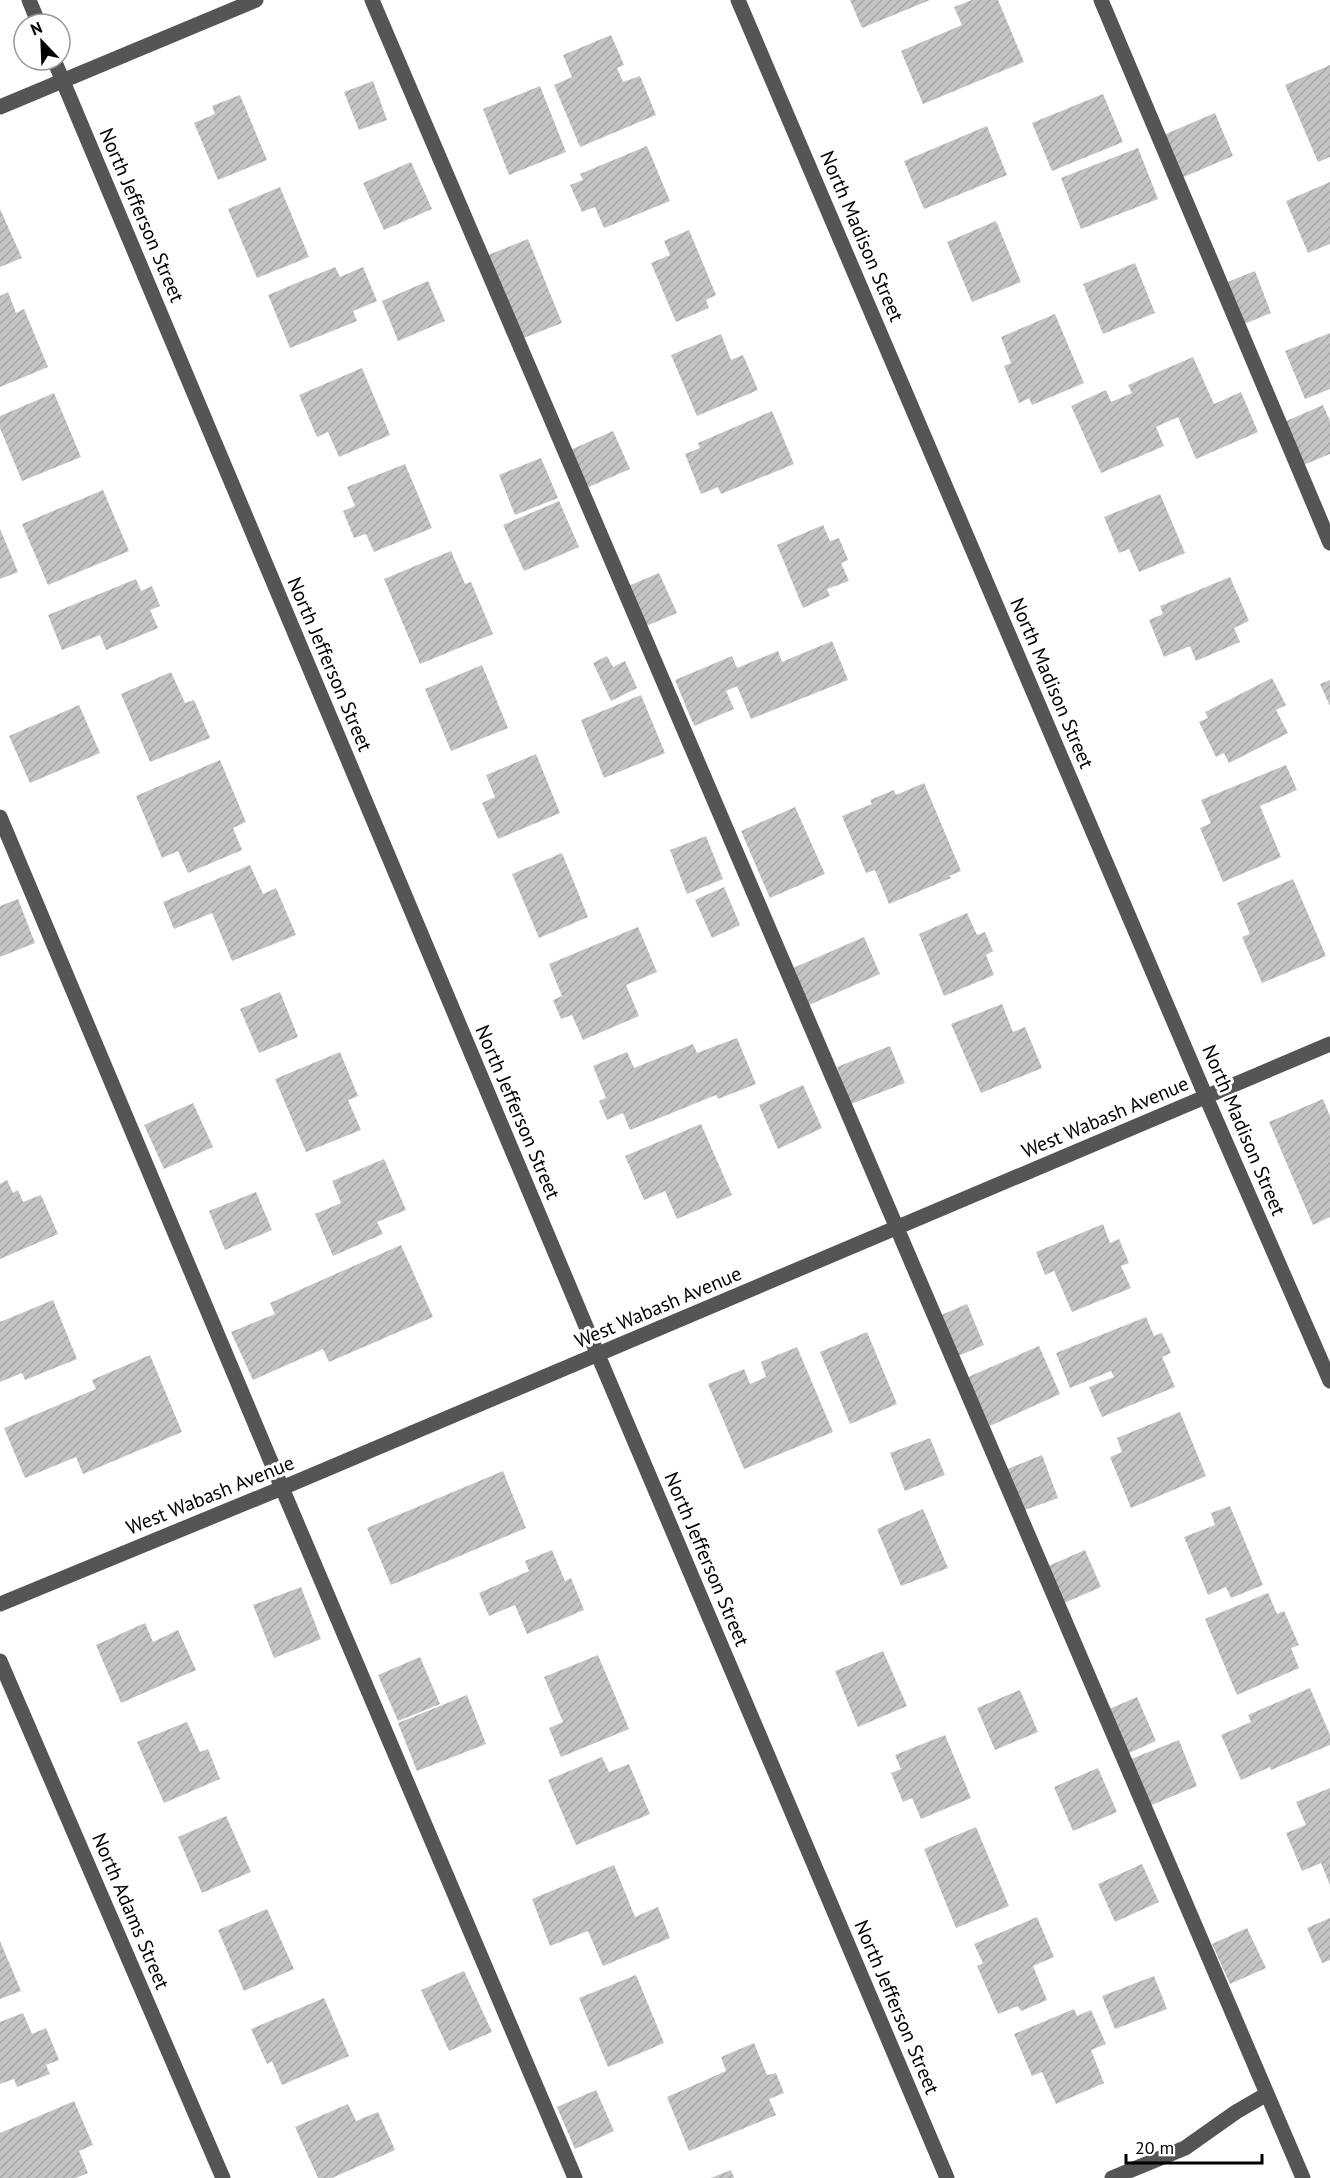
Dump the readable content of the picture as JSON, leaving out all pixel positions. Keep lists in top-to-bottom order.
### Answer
{
  "streets": {
    "street": [
      "North Jefferson Street",
      "North Madison Street",
      "West Wabash Avenue",
      "North Adams Street"
    ]
  },
  "crossings": [
    ["North Jefferson Street", "West Wabash Avenue"],
    ["North Madison Street", "West Wabash Avenue"]
  ],
  "scale_bar": "20 m",
  "north": "top left"
}
